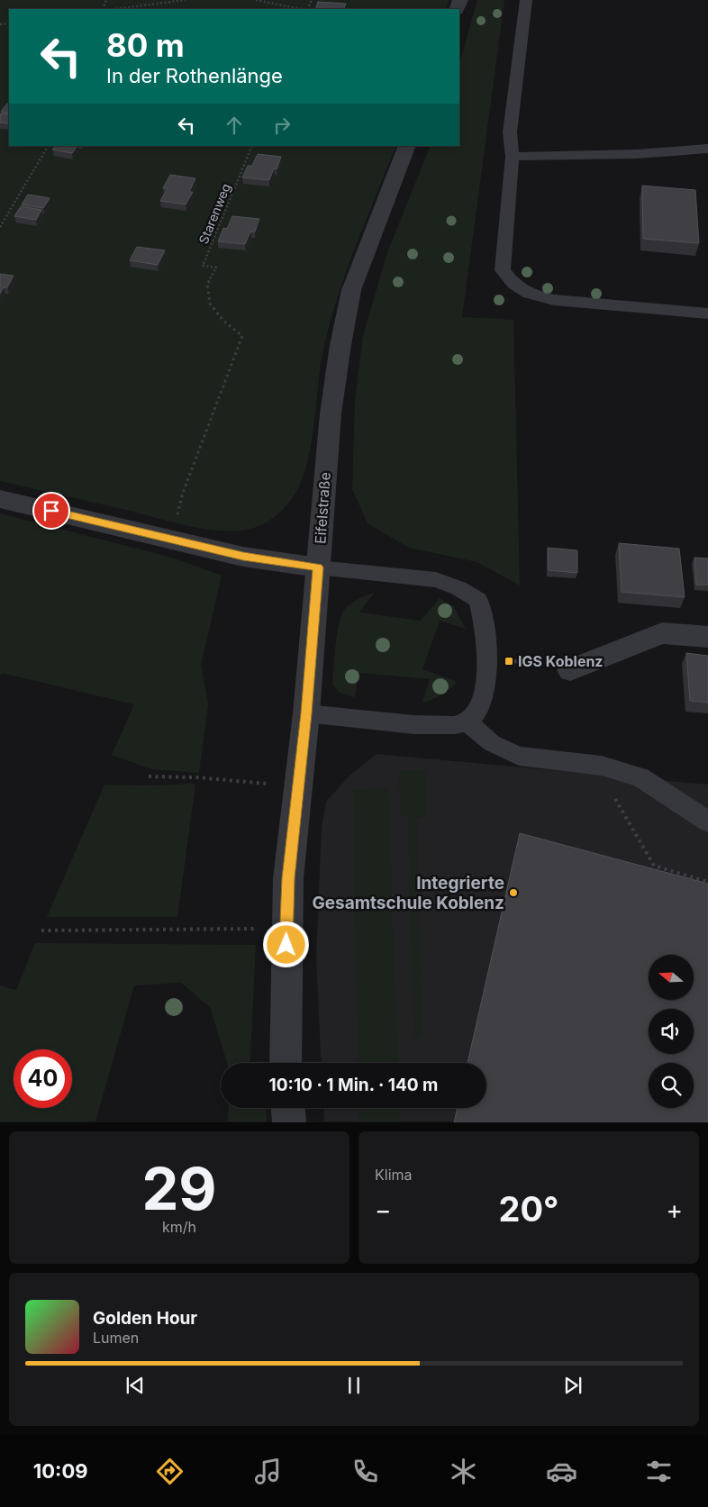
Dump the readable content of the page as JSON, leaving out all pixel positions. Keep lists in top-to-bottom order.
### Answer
{
  "streets": {
    "street": ["Eifelstraße"],
    "path": ["Starenweg"]
  },
  "places": {
    "transit": ["IGS Koblenz"],
    "other": ["Integrierte Gesamtschule Koblenz"]
  },
  "north": "left",
  "page": {
    "turn": ["80 m", "In der Rothenlänge"],
    "limit": "40",
    "trip": "10:10 · 1 Min. · 140 m",
    "tile": [
      ["29", "km/h"],
      "Klima"
    ],
    "heat": ["−", "20°", "+"],
    "song": ["Golden Hour", "Lumen"],
    "tabs": "10:09"
  }
}
